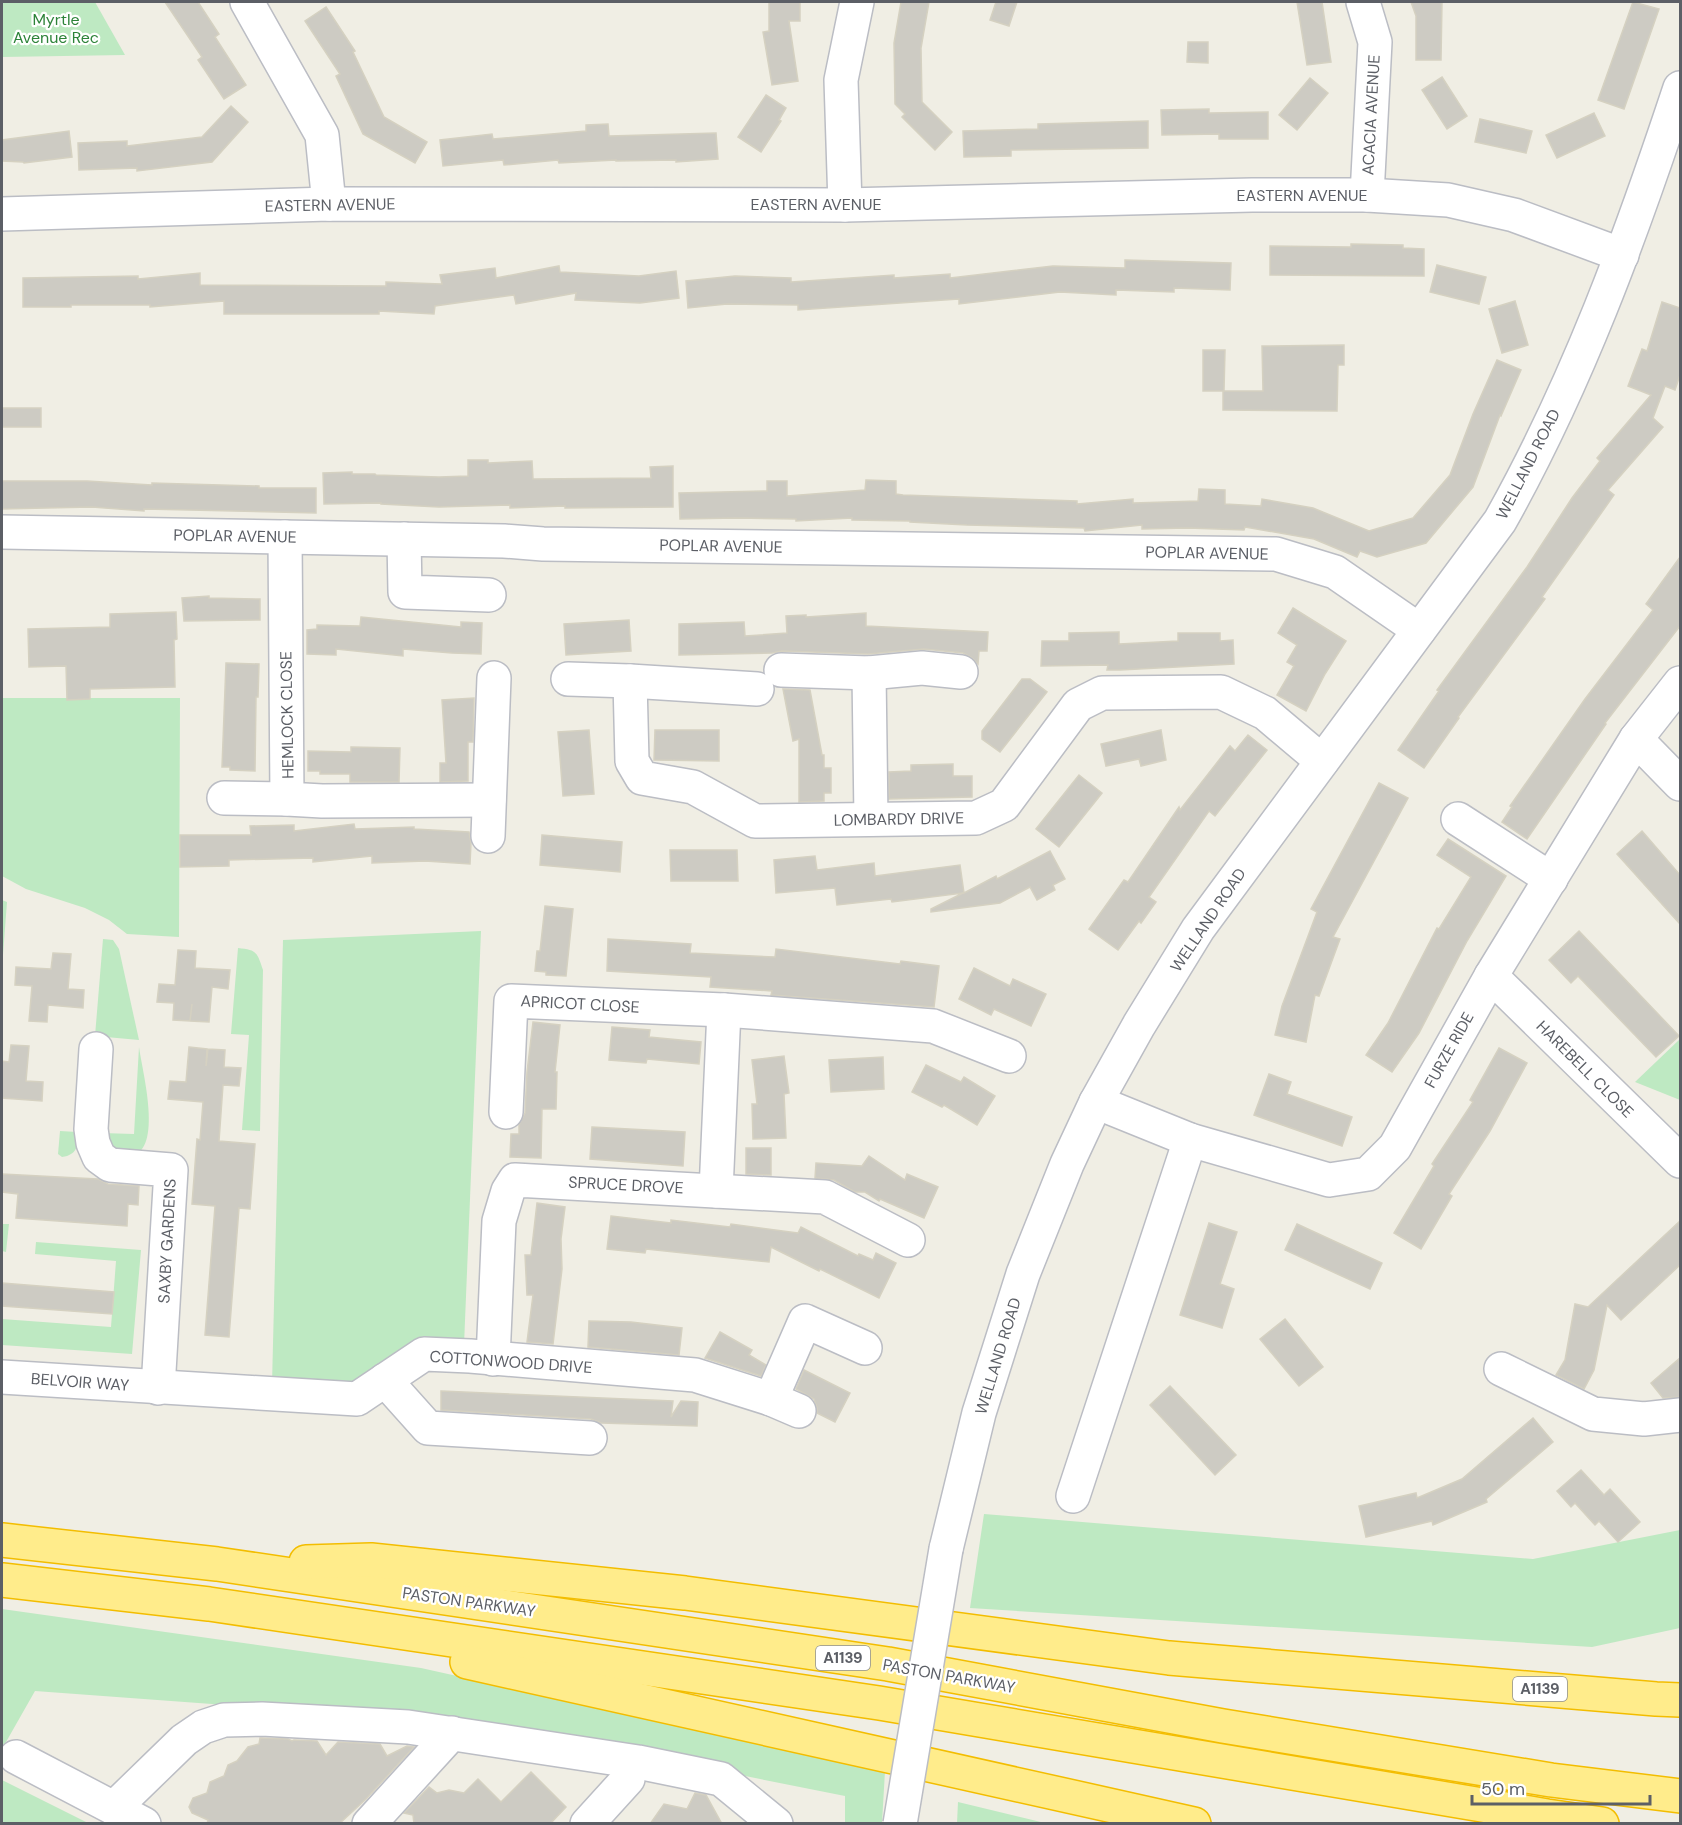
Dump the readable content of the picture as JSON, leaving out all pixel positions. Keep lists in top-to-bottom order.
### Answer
{
  "streets": {
    "highway": ["PASTON PARKWAY", "A1139"],
    "street": [
      "ACACIA AVENUE",
      "EASTERN AVENUE",
      "WELLAND ROAD",
      "POPLAR AVENUE",
      "HEMLOCK CLOSE",
      "LOMBARDY DRIVE",
      "APRICOT CLOSE",
      "FURZE RIDE",
      "HAREBELL CLOSE",
      "SPRUCE DROVE",
      "SAXBY GARDENS",
      "COTTONWOOD DRIVE",
      "BELVOIR WAY"
    ]
  },
  "crossings": [
    ["ACACIA AVENUE", "EASTERN AVENUE"],
    ["EASTERN AVENUE", "WELLAND ROAD"],
    ["WELLAND ROAD", "POPLAR AVENUE"],
    ["WELLAND ROAD", "LOMBARDY DRIVE"],
    ["WELLAND ROAD", "FURZE RIDE"],
    ["POPLAR AVENUE", "HEMLOCK CLOSE"],
    ["FURZE RIDE", "HAREBELL CLOSE"],
    ["SPRUCE DROVE", "COTTONWOOD DRIVE"],
    ["SAXBY GARDENS", "COTTONWOOD DRIVE"],
    ["SAXBY GARDENS", "BELVOIR WAY"],
    ["COTTONWOOD DRIVE", "BELVOIR WAY"],
    ["PASTON PARKWAY", "A1139"]
  ],
  "parks": ["Myrtle Avenue Rec"],
  "scale_bar": "50 m"
}
